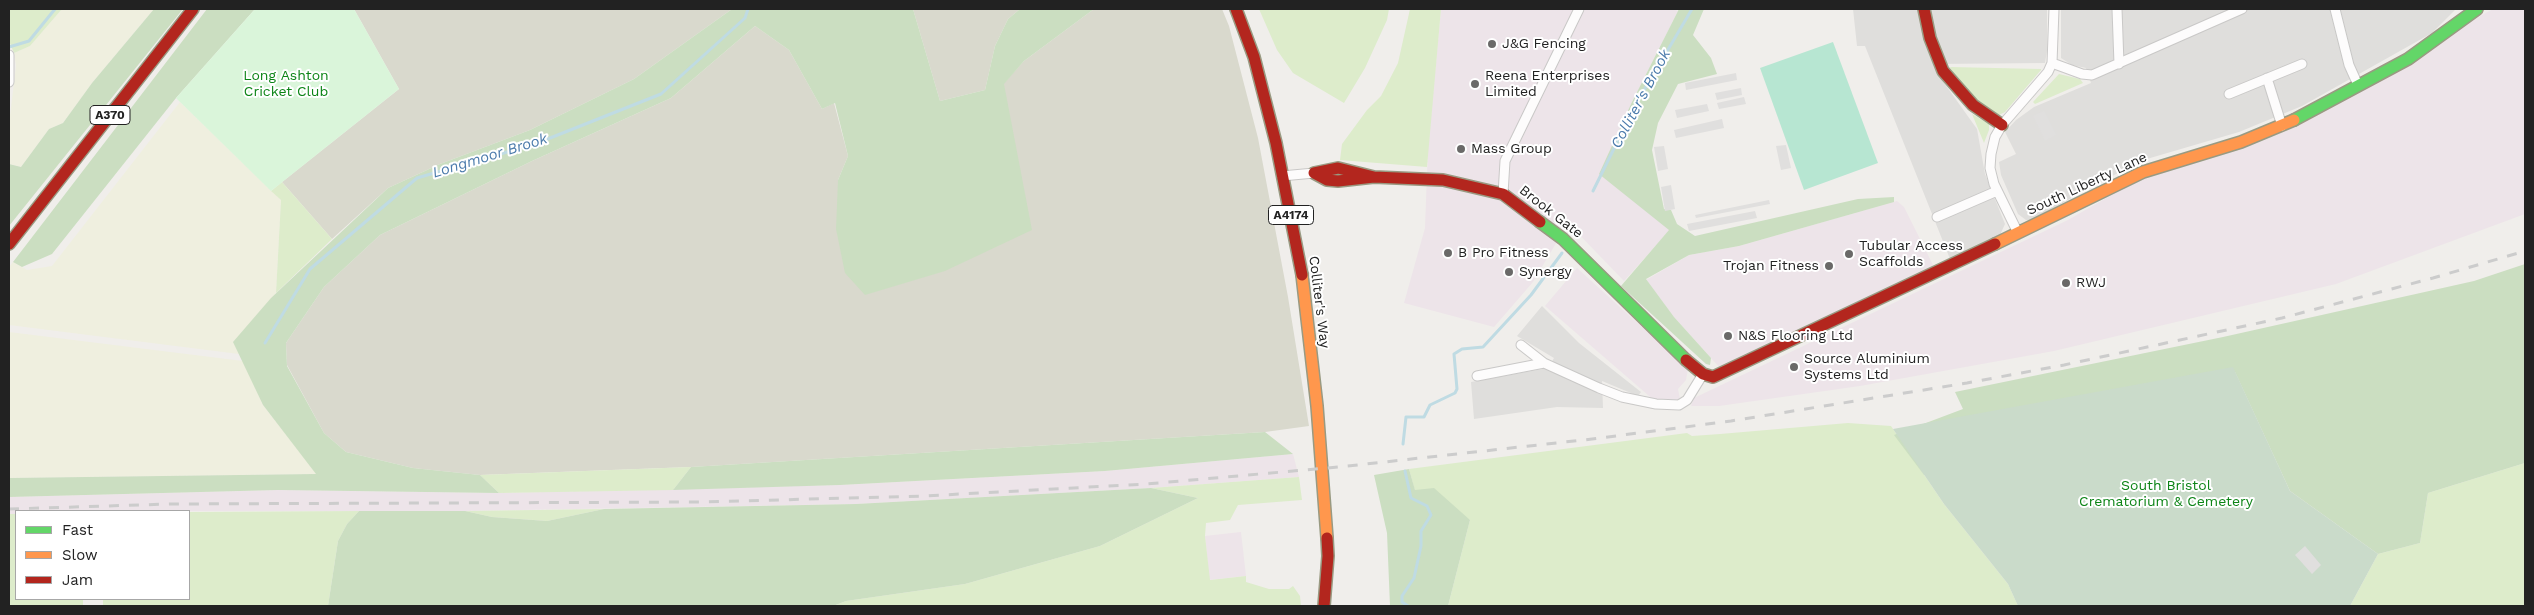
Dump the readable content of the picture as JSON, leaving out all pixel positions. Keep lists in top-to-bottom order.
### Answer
{
  "streets": {
    "main road": [
      "A370",
      "South Liberty Lane",
      "Brook Gate",
      "A4174",
      "Colliter's Way"
    ]
  },
  "crossings": [
    ["South Liberty Lane", "Brook Gate"]
  ],
  "water": ["Colliter's Brook", "Longmoor Brook"],
  "parks": ["Long Ashton Cricket Club", "South Bristol Crematorium & Cemetery"],
  "places": [
    "J&G Fencing",
    "Reena Enterprises Limited",
    "Mass Group",
    "B Pro Fitness",
    "Tubular Access Scaffolds",
    "Trojan Fitness",
    "Synergy",
    "RWJ",
    "N&S Flooring Ltd",
    "Source Aluminium Systems Ltd"
  ],
  "legend": ["Fast", "Slow", "Jam"]
}
